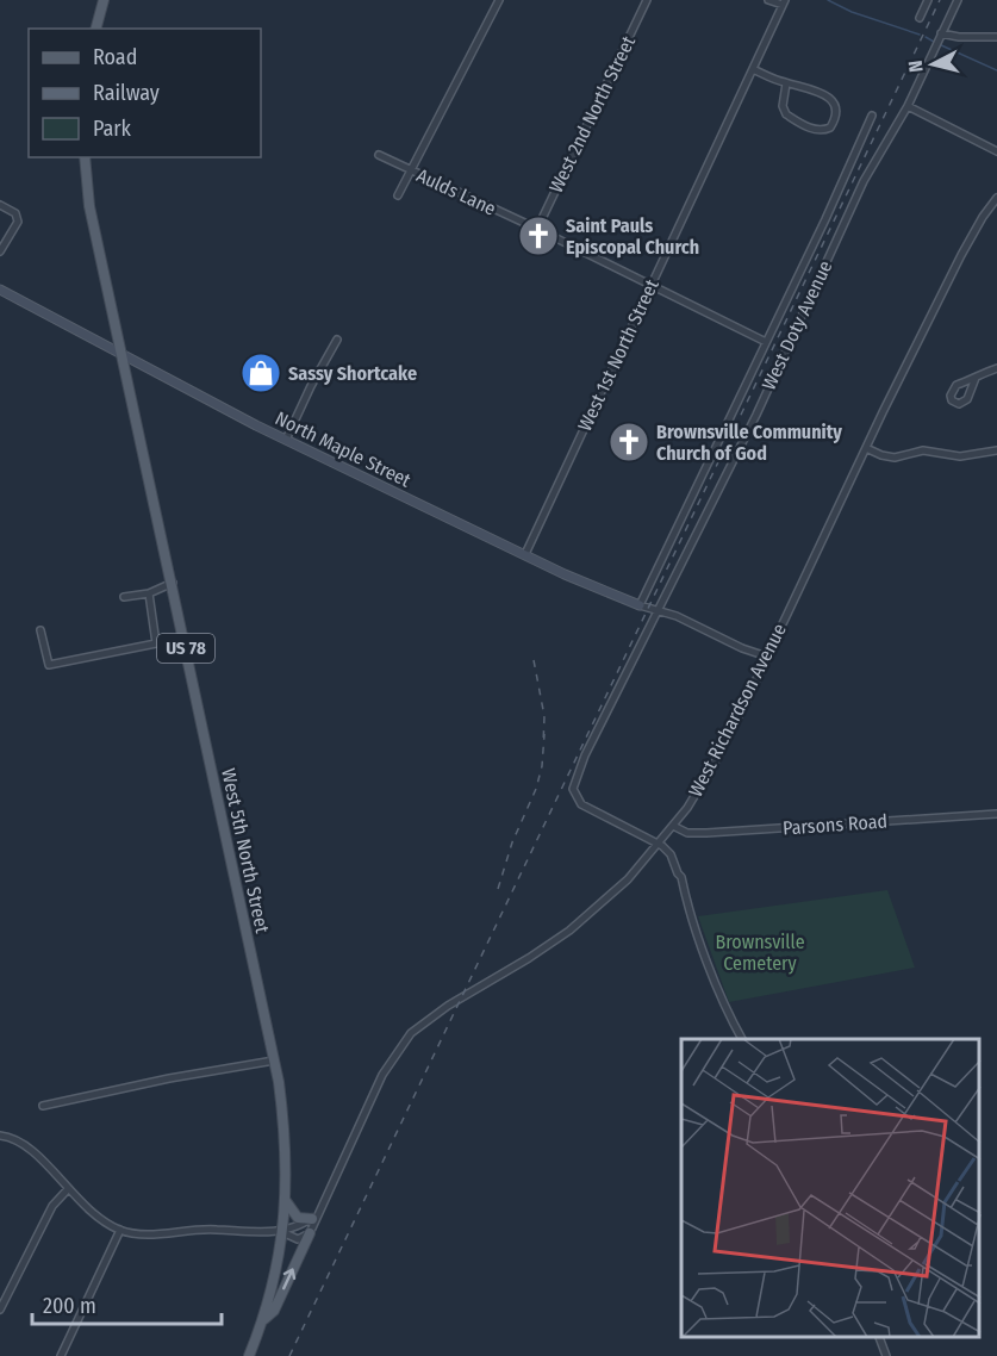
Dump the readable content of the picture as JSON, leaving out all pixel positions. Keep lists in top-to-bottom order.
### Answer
{
  "streets": {
    "main road": ["US 78", "West 5th North Street"],
    "street": [
      "West 2nd North Street",
      "Aulds Lane",
      "West Doty Avenue",
      "West 1st North Street",
      "North Maple Street",
      "West Richardson Avenue",
      "Parsons Road"
    ]
  },
  "crossings": [
    ["West 2nd North Street", "Aulds Lane"],
    ["Aulds Lane", "West 1st North Street"],
    ["West Doty Avenue", "West Richardson Avenue"],
    ["West 1st North Street", "North Maple Street"],
    ["North Maple Street", "US 78"],
    ["North Maple Street", "West 5th North Street"],
    ["US 78", "West 5th North Street"],
    ["West Richardson Avenue", "Parsons Road"],
    ["West Richardson Avenue", "West 5th North Street"]
  ],
  "parks": ["Brownsville Cemetery"],
  "places": {
    "church": ["Saint Pauls Episcopal Church", "Brownsville Community Church of God"],
    "shop": ["Sassy Shortcake"]
  },
  "legend": ["Road", "Railway", "Park"],
  "scale_bar": "200 m",
  "north": "left"
}
